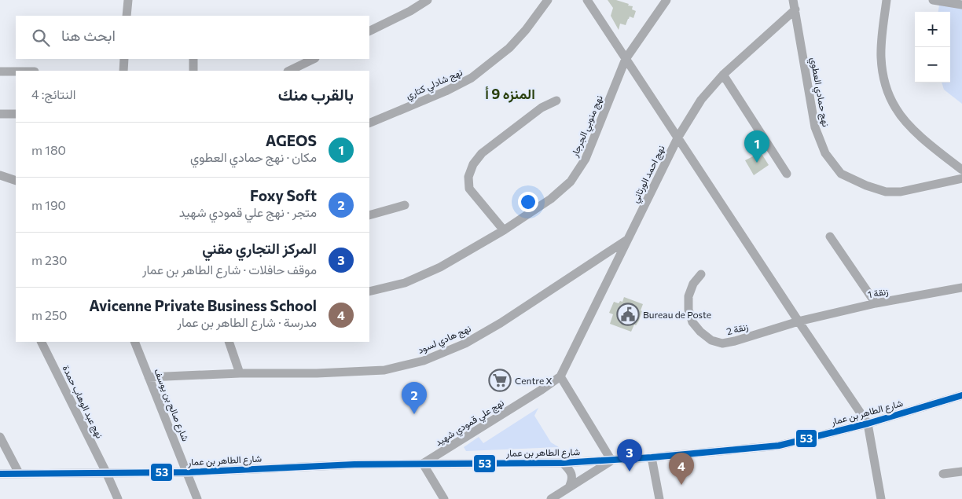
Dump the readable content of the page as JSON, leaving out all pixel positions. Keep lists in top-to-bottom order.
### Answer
{
  "streets": {
    "street": [
      "نهج شادلي كتاري",
      "نهج حمادي العطوي",
      "نهج منوبي الجرجار",
      "نهج احمد الورتاني",
      "زنقة 1",
      "زنقة 2",
      "نهج هادي لسود",
      "نهج عبد الوهاب حمدة",
      "شارع صالح بن يوسف",
      "شارع الطاهر بن عمار",
      "نهج علي قمودي شهيد"
    ]
  },
  "crossings": [
    ["نهج حمادي العطوي", "نهج احمد الورتاني"],
    ["نهج احمد الورتاني", "نهج هادي لسود"],
    ["نهج احمد الورتاني", "نهج علي قمودي شهيد"],
    ["زنقة 1", "زنقة 2"],
    ["نهج هادي لسود", "شارع صالح بن يوسف"],
    ["نهج عبد الوهاب حمدة", "شارع الطاهر بن عمار"],
    ["شارع صالح بن يوسف", "شارع الطاهر بن عمار"],
    ["شارع الطاهر بن عمار", "نهج علي قمودي شهيد"]
  ],
  "districts": ["المنزه 9 أ"],
  "places": {
    "public building": ["Bureau de Poste"],
    "supermarket": ["Centre X"]
  },
  "lines": ["transit line 53"],
  "page": {
    "map_buttons": ["+", "−"],
    "search": "ابحث هنا",
    "heading": ["بالقرب منك", "النتائج: 4"],
    "list": [
      {
        "mark": "1",
        "name": "AGEOS",
        "note": "مكان · نهج حمادي العطوي",
        "value": "180 m"
      },
      {
        "mark": "2",
        "name": "Foxy Soft",
        "note": "متجر · نهج علي قمودي شهيد",
        "value": "190 m"
      },
      {
        "mark": "3",
        "name": "المركز التجاري مقني",
        "note": "موقف حافلات · شارع الطاهر بن عمار",
        "value": "230 m"
      },
      {
        "mark": "4",
        "name": "Avicenne Private Business School",
        "note": "مدرسة · شارع الطاهر بن عمار",
        "value": "250 m"
      }
    ],
    "pins": [
      "1",
      "2",
      "3",
      "4"
    ]
  }
}
